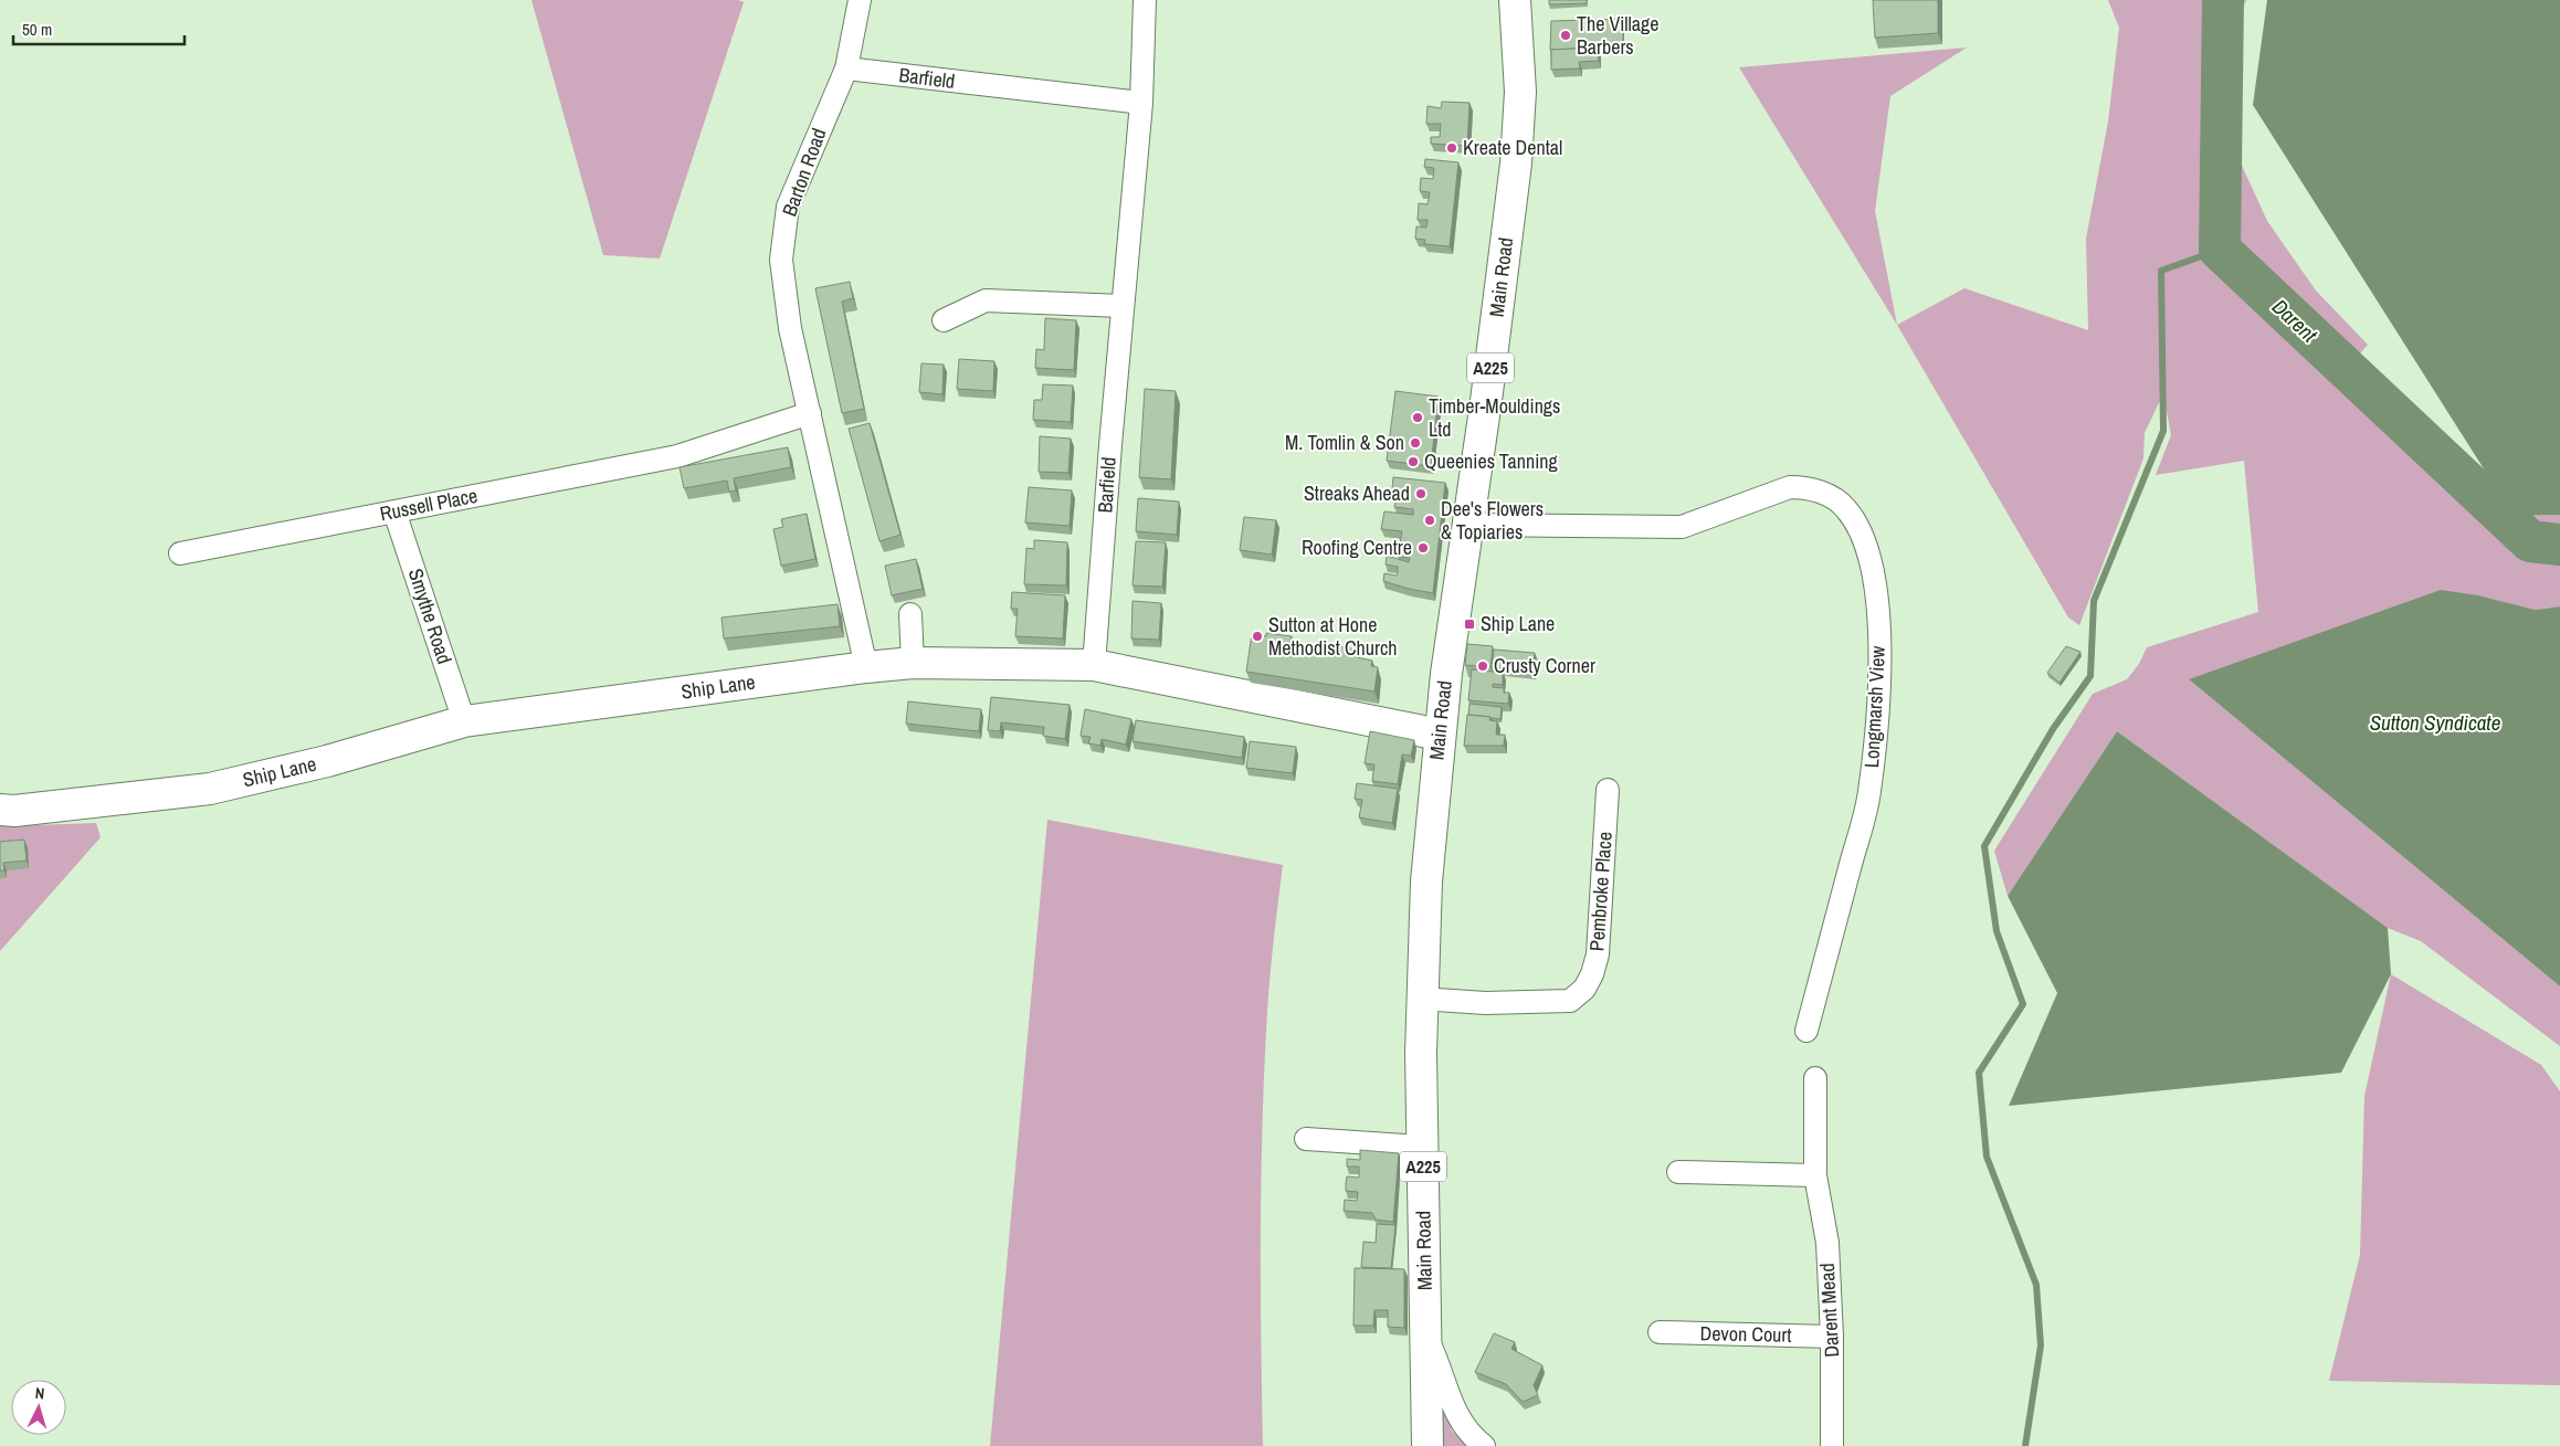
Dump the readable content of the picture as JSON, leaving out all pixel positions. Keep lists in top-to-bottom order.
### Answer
{
  "streets": {
    "street": [
      "Barfield",
      "Barton Road",
      "Main Road",
      "A225",
      "Russell Place",
      "Smythe Road",
      "Ship Lane",
      "Longmarsh View",
      "Pembroke Place",
      "Darent Mead",
      "Devon Court"
    ]
  },
  "crossings": [
    ["Barfield", "Barton Road"],
    ["Barfield", "Ship Lane"],
    ["Barton Road", "Russell Place"],
    ["Barton Road", "Ship Lane"],
    ["Main Road", "Ship Lane"],
    ["Main Road", "Longmarsh View"],
    ["Main Road", "Pembroke Place"],
    ["Russell Place", "Smythe Road"],
    ["Smythe Road", "Ship Lane"],
    ["Darent Mead", "Devon Court"]
  ],
  "water": ["Darent", "Sutton Syndicate"],
  "places": {
    "other": [
      "The Village Barbers",
      "Kreate Dental",
      "Timber-Mouldings Ltd",
      "M. Tomlin & Son",
      "Queenies Tanning",
      "Streaks Ahead",
      "Dee's Flowers & Topiaries",
      "Roofing Centre",
      "Sutton at Hone Methodist Church",
      "Crusty Corner"
    ],
    "transit": ["Ship Lane"]
  },
  "scale_bar": "50 m",
  "north": "top"
}
